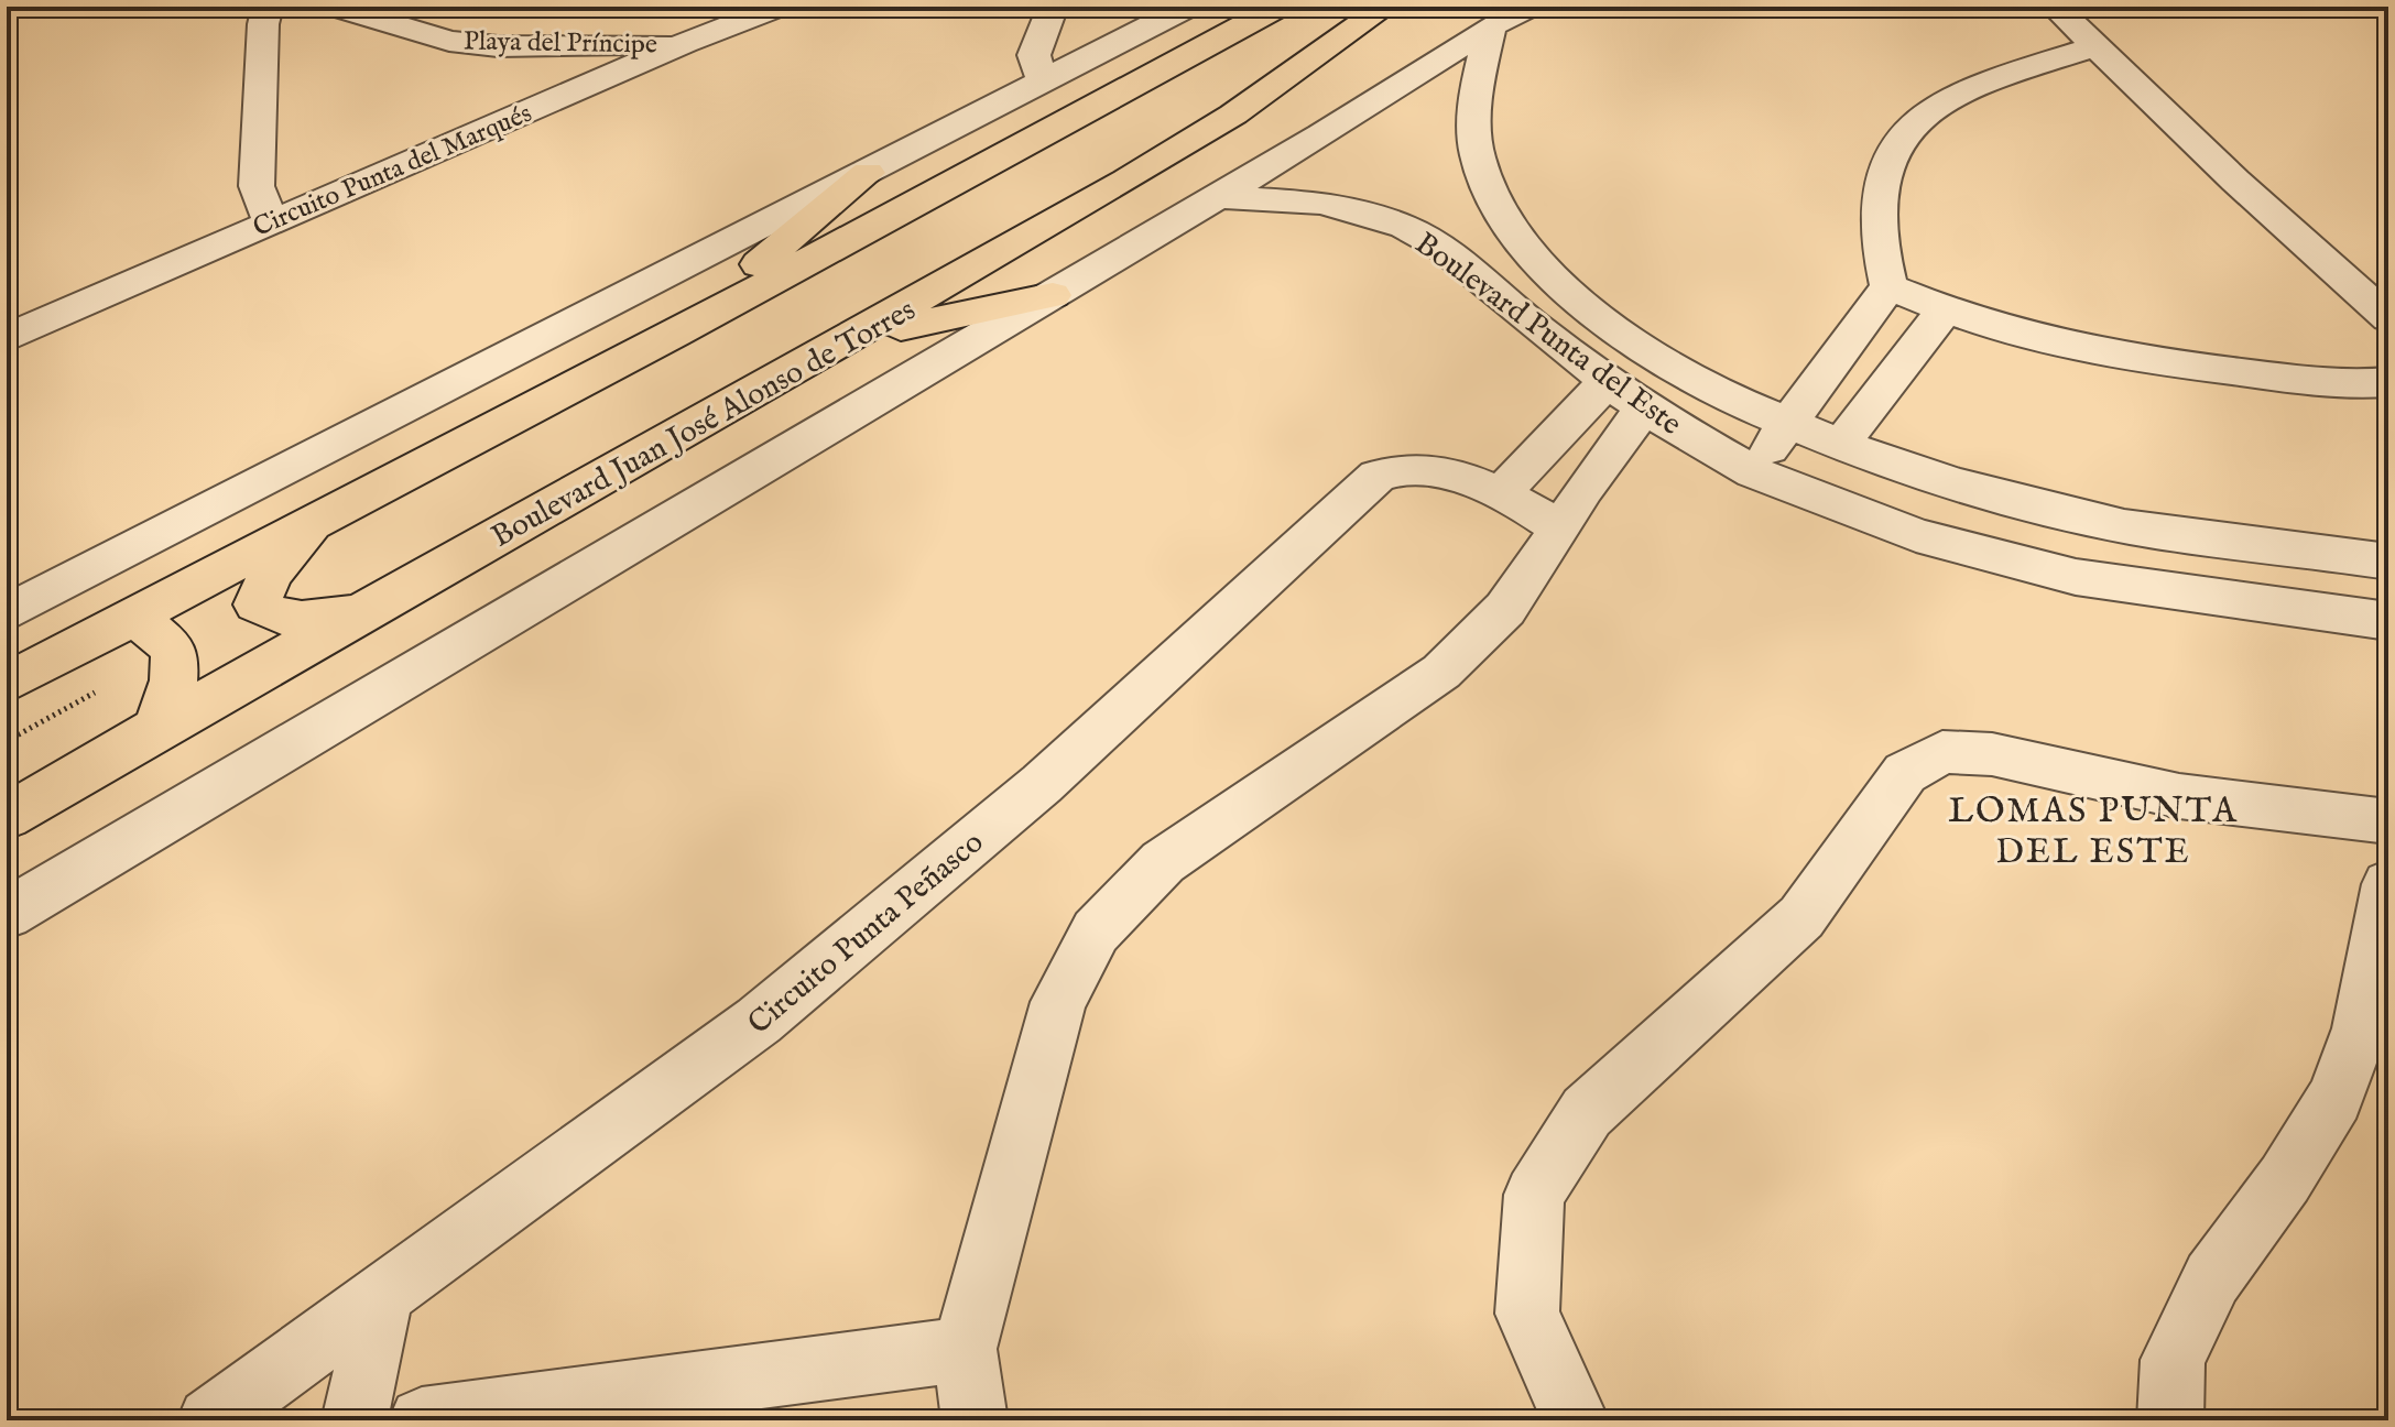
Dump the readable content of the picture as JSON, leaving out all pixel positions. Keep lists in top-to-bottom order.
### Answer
{
  "streets": {
    "main road": ["Boulevard Juan José Alonso de Torres"],
    "street": [
      "Playa del Príncipe",
      "Circuito Punta del Marqués",
      "Boulevard Punta del Este",
      "Circuito Punta Peñasco"
    ]
  },
  "crossings": [
    ["Playa del Príncipe", "Circuito Punta del Marqués"]
  ],
  "districts": ["LOMAS PUNTA DEL ESTE"]
}
